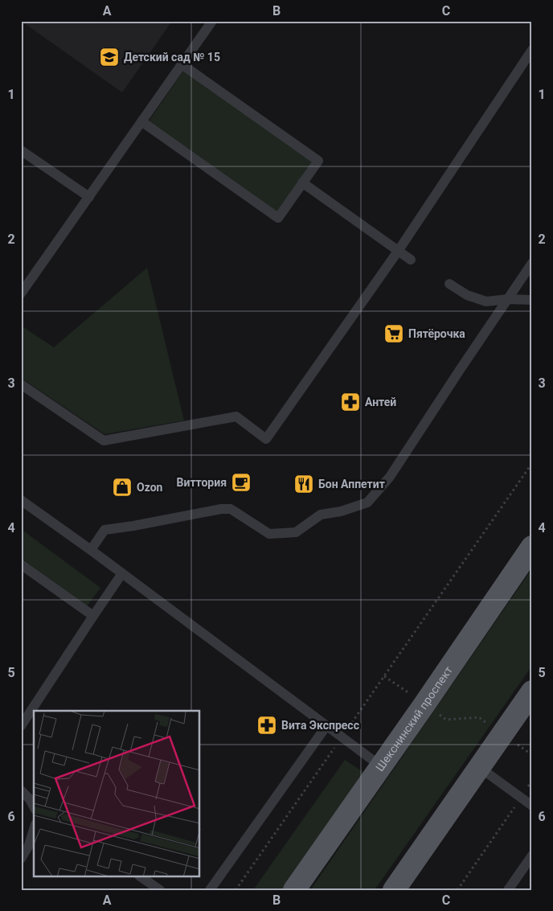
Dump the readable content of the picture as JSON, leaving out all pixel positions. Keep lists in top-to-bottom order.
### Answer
{
  "streets": {
    "main road": ["Шекснинский проспект"]
  },
  "places": {
    "school or university": ["Детский сад № 15"],
    "supermarket": ["Пятёрочка"],
    "pharmacy": ["Антей", "Вита Экспресс"],
    "cafe": ["Виттория"],
    "restaurant": ["Бон Аппетит"],
    "shop": ["Ozon"]
  },
  "grid": {
    "columns": ["A", "B", "C"],
    "rows": [
      "1",
      "2",
      "3",
      "4",
      "5",
      "6"
    ]
  }
}
